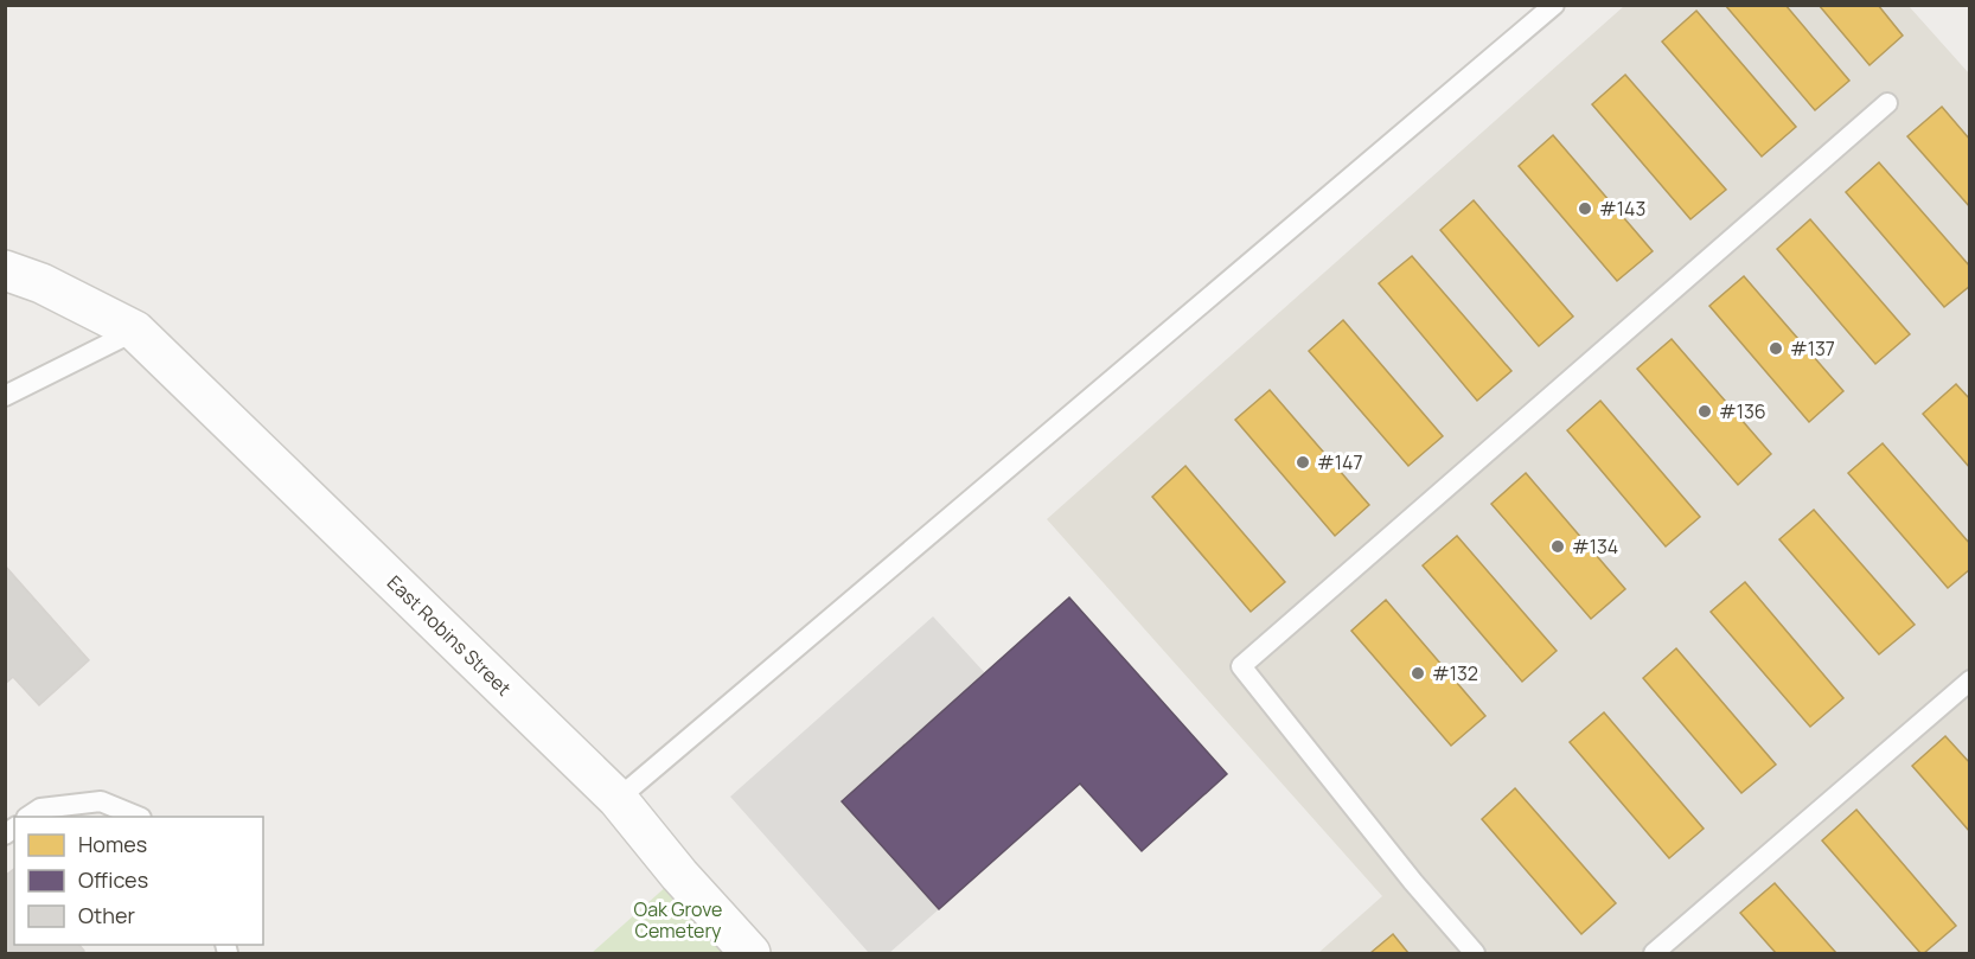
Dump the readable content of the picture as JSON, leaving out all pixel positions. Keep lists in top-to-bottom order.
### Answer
{
  "streets": {
    "street": ["East Robins Street"]
  },
  "parks": ["Oak Grove Cemetery"],
  "places": [
    "#143",
    "#137",
    "#136",
    "#147",
    "#134",
    "#132"
  ],
  "legend": ["Homes", "Offices", "Other"]
}
